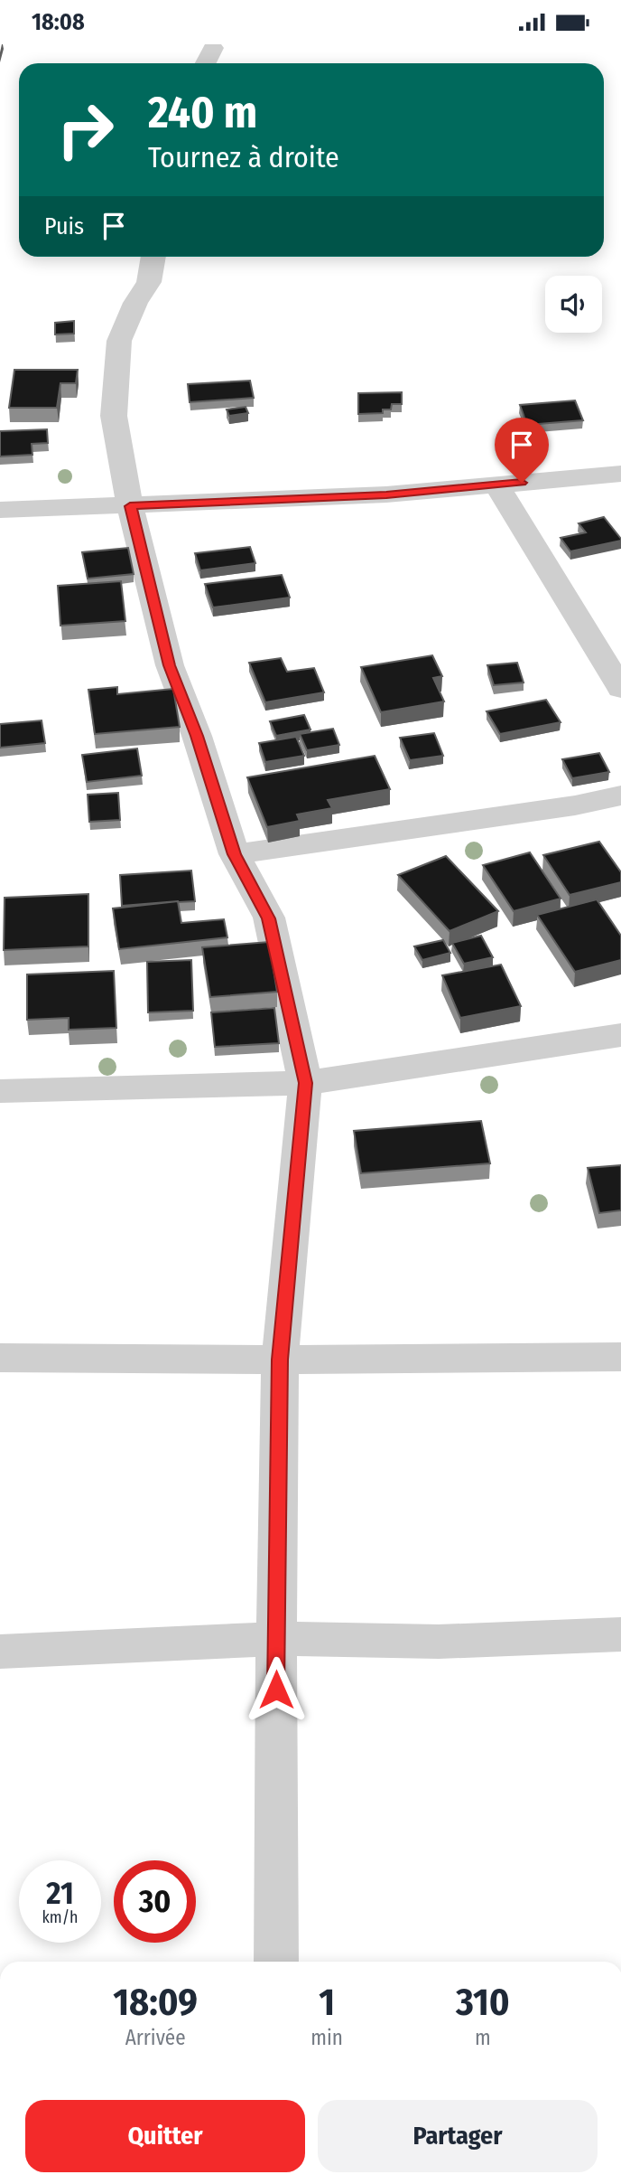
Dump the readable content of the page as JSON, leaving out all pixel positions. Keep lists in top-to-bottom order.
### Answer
{
  "page": {
    "status": "18:08",
    "turn": ["240 m", "Tournez à droite"],
    "then": "Puis",
    "speed": "21 km/h",
    "limit": "30",
    "eta": [
      "18:09",
      "Arrivée",
      "1",
      "min",
      "310",
      "m"
    ],
    "buttons": ["Quitter", "Partager"]
  }
}
